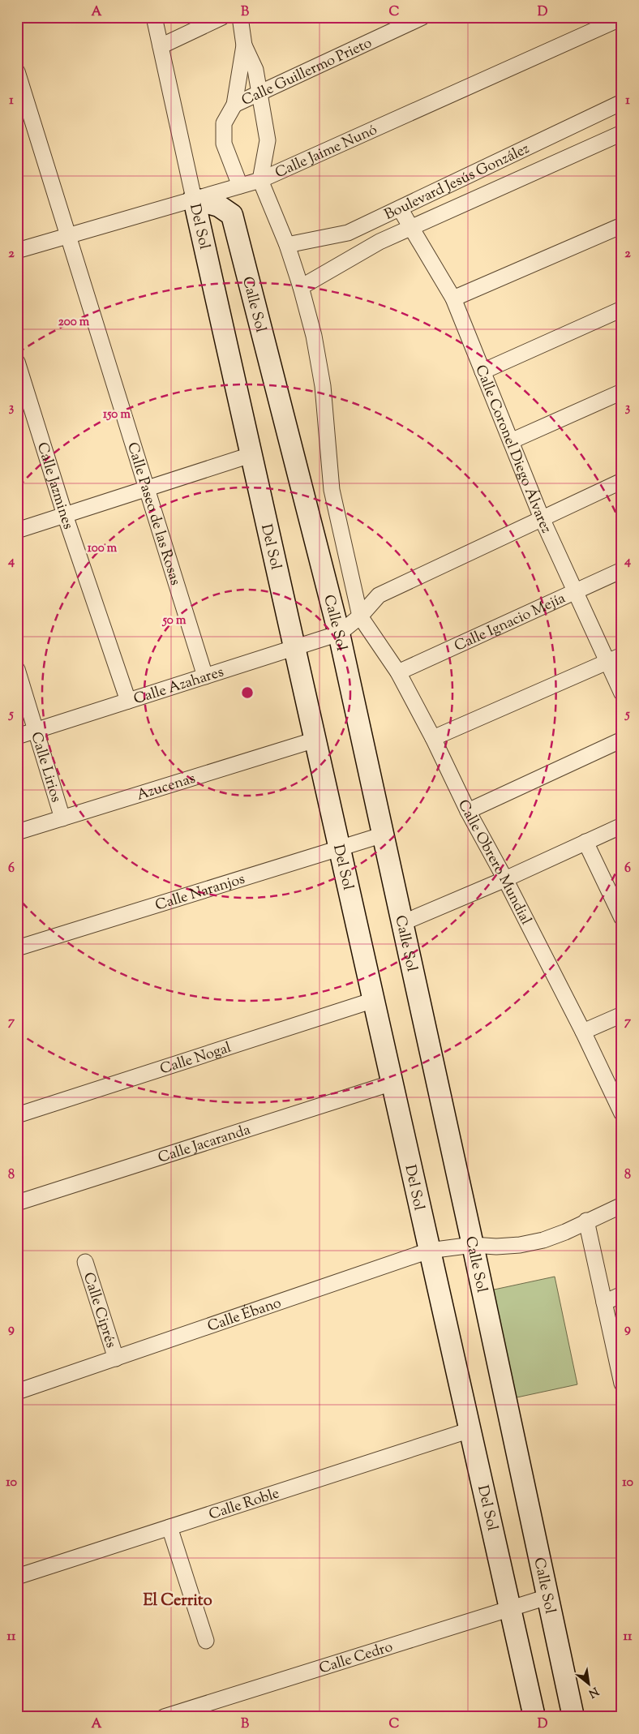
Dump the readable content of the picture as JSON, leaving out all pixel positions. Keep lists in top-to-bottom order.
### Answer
{
  "streets": {
    "street": [
      "Calle Guillermo Prieto",
      "Calle Jaime Nunó",
      "Boulevard Jesús González",
      "Del Sol",
      "Calle Sol",
      "Calle Coronel Diego Álvarez",
      "Calle Jazmines",
      "Calle Paseo de las Rosas",
      "Calle Ignacio Mejía",
      "Calle Azahares",
      "Calle Lirios",
      "Azucenas",
      "Calle Obrero Mundial",
      "Calle Naranjos",
      "Calle Nogal",
      "Calle Jacaranda",
      "Calle Ciprés",
      "Calle Ébano",
      "Calle Roble",
      "Calle Cedro"
    ]
  },
  "crossings": [
    ["Calle Jaime Nunó", "Del Sol"],
    ["Calle Jaime Nunó", "Calle Sol"],
    ["Calle Jaime Nunó", "Calle Paseo de las Rosas"],
    ["Boulevard Jesús González", "Calle Coronel Diego Álvarez"],
    ["Del Sol", "Calle Sol"],
    ["Del Sol", "Calle Azahares"],
    ["Del Sol", "Azucenas"],
    ["Del Sol", "Calle Naranjos"],
    ["Del Sol", "Calle Nogal"],
    ["Del Sol", "Calle Jacaranda"],
    ["Del Sol", "Calle Ébano"],
    ["Del Sol", "Calle Roble"],
    ["Del Sol", "Calle Cedro"],
    ["Calle Sol", "Calle Azahares"],
    ["Calle Sol", "Calle Naranjos"],
    ["Calle Sol", "Calle Ébano"],
    ["Calle Sol", "Calle Cedro"],
    ["Calle Coronel Diego Álvarez", "Calle Ignacio Mejía"],
    ["Calle Jazmines", "Calle Azahares"],
    ["Calle Paseo de las Rosas", "Calle Azahares"],
    ["Calle Ignacio Mejía", "Calle Obrero Mundial"],
    ["Calle Azahares", "Calle Lirios"],
    ["Calle Lirios", "Azucenas"],
    ["Calle Ciprés", "Calle Ébano"]
  ],
  "districts": ["El Cerrito"],
  "north": "bottom right",
  "grid": {
    "columns": [
      "A",
      "B",
      "C",
      "D"
    ],
    "rows": [
      "1",
      "2",
      "3",
      "4",
      "5",
      "6",
      "7",
      "8",
      "9",
      "10",
      "11"
    ]
  },
  "rings": [
    "200 m",
    "150 m",
    "100 m",
    "50 m"
  ]
}
